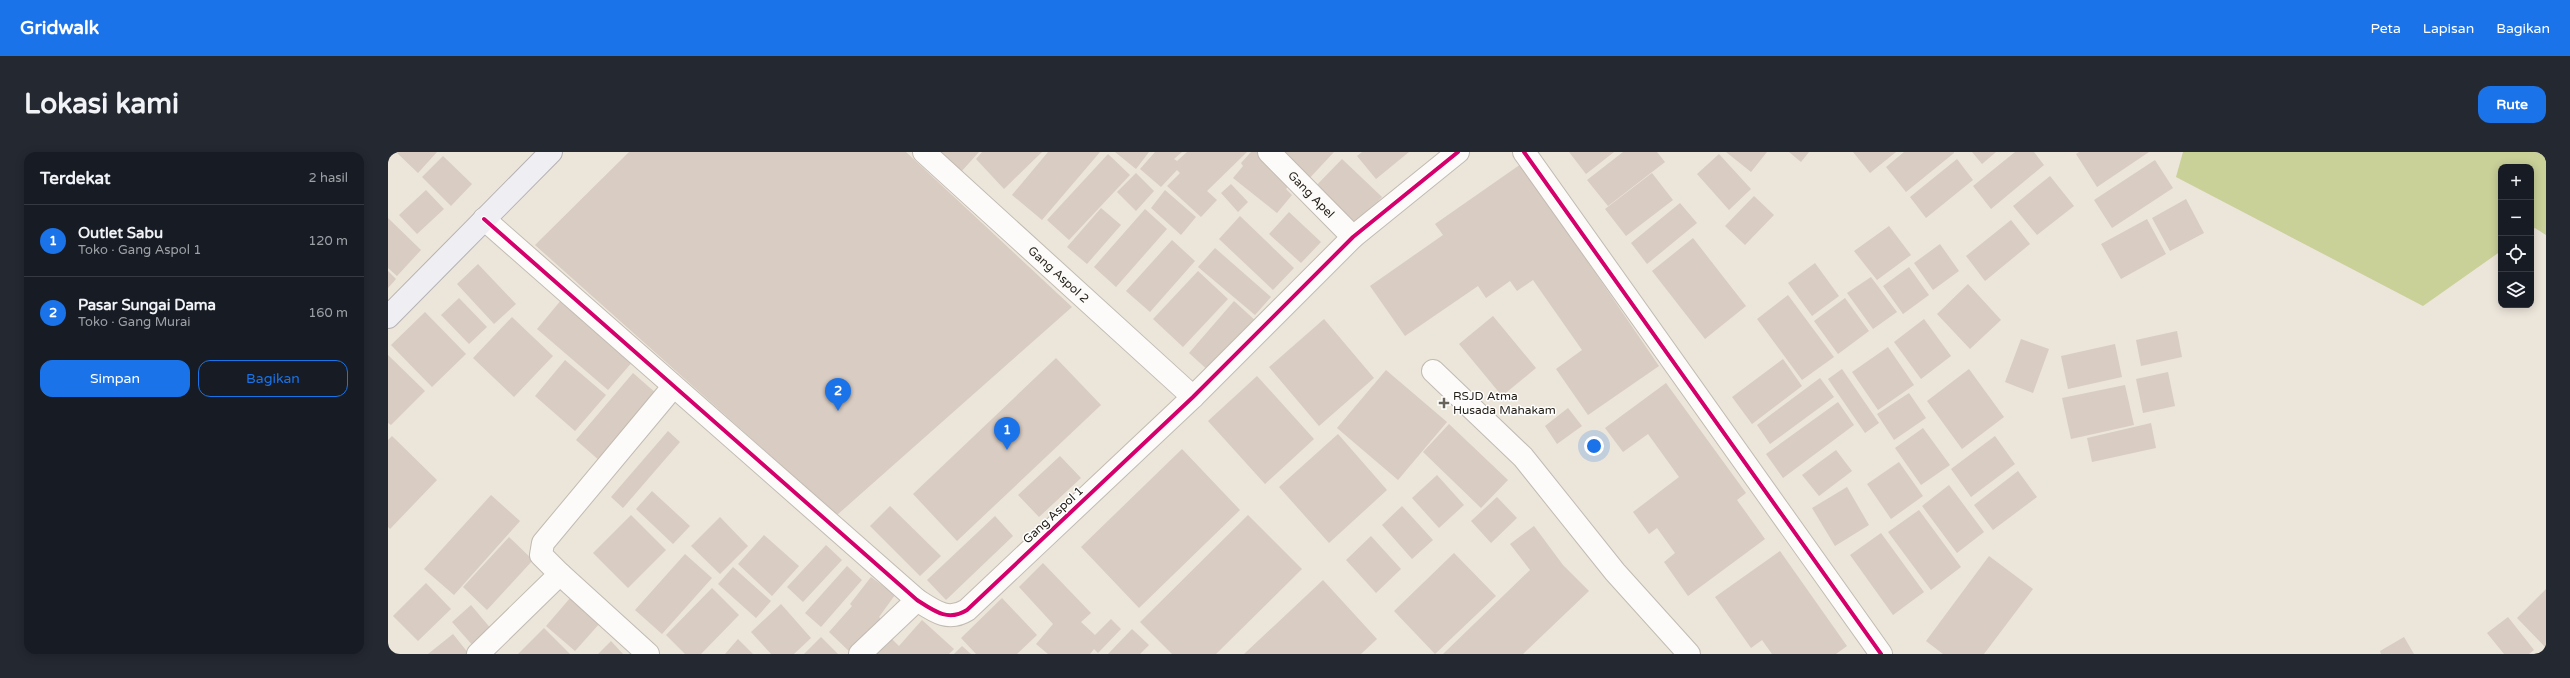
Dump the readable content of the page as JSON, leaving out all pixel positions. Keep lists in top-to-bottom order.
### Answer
{
  "streets": {
    "street": ["Gang Apel", "Gang Aspol 2", "Gang Aspol 1"]
  },
  "crossings": [
    ["Gang Apel", "Gang Aspol 1"],
    ["Gang Aspol 2", "Gang Aspol 1"]
  ],
  "places": {
    "health": ["RSJD Atma Husada Mahakam"]
  },
  "page": {
    "header": "Gridwalk",
    "nav": ["Peta", "Lapisan", "Bagikan"],
    "buttons": [
      "Rute",
      ["Simpan", "Bagikan"]
    ],
    "title": "Lokasi kami",
    "heading": ["Terdekat", "2 hasil"],
    "map_buttons": ["+", "−"],
    "list": [
      {
        "mark": "1",
        "name": "Outlet Sabu",
        "note": "Toko · Gang Aspol 1",
        "value": "120 m"
      },
      {
        "mark": "2",
        "name": "Pasar Sungai Dama",
        "note": "Toko · Gang Murai",
        "value": "160 m"
      }
    ],
    "pins": ["2", "1"]
  }
}
